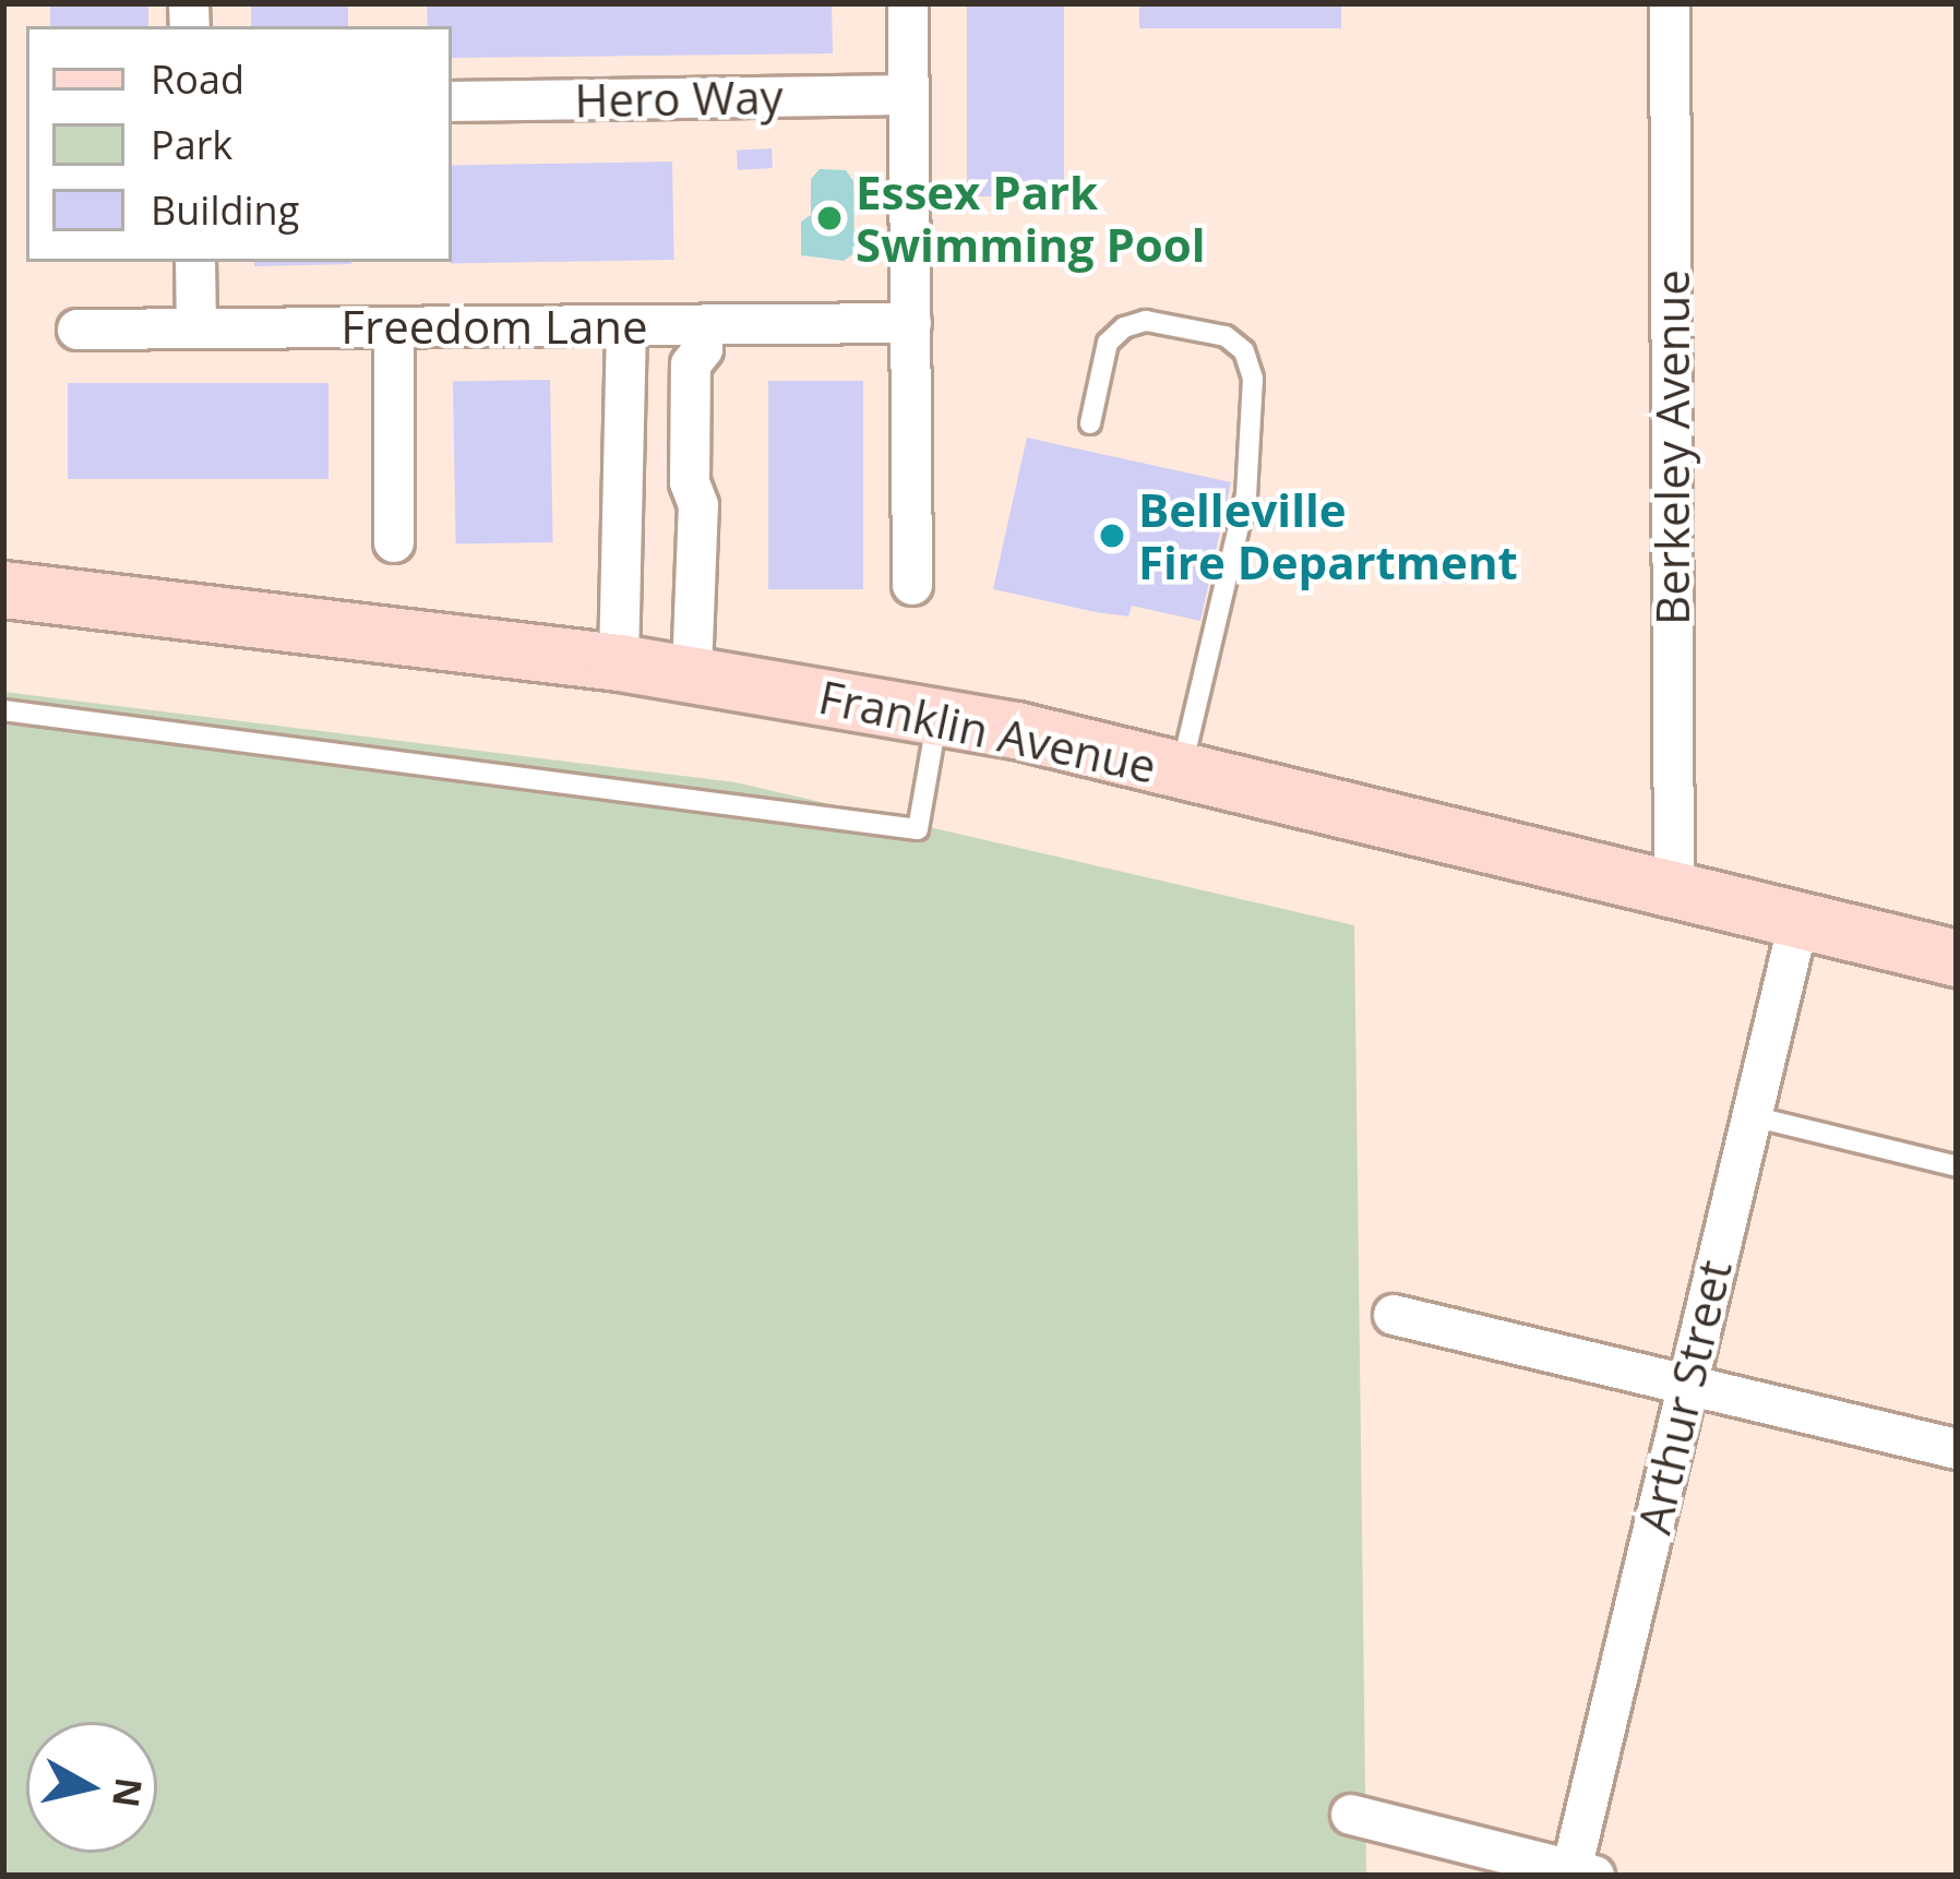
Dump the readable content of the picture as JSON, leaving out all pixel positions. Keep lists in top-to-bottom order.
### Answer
{
  "streets": {
    "main road": ["Franklin Avenue"],
    "street": [
      "Hero Way",
      "Freedom Lane",
      "Berkeley Avenue",
      "Arthur Street"
    ]
  },
  "crossings": [
    ["Berkeley Avenue", "Franklin Avenue"],
    ["Franklin Avenue", "Arthur Street"]
  ],
  "places": ["Essex Park Swimming Pool", "Belleville Fire Department"],
  "legend": ["Road", "Park", "Building"],
  "north": "right"
}
